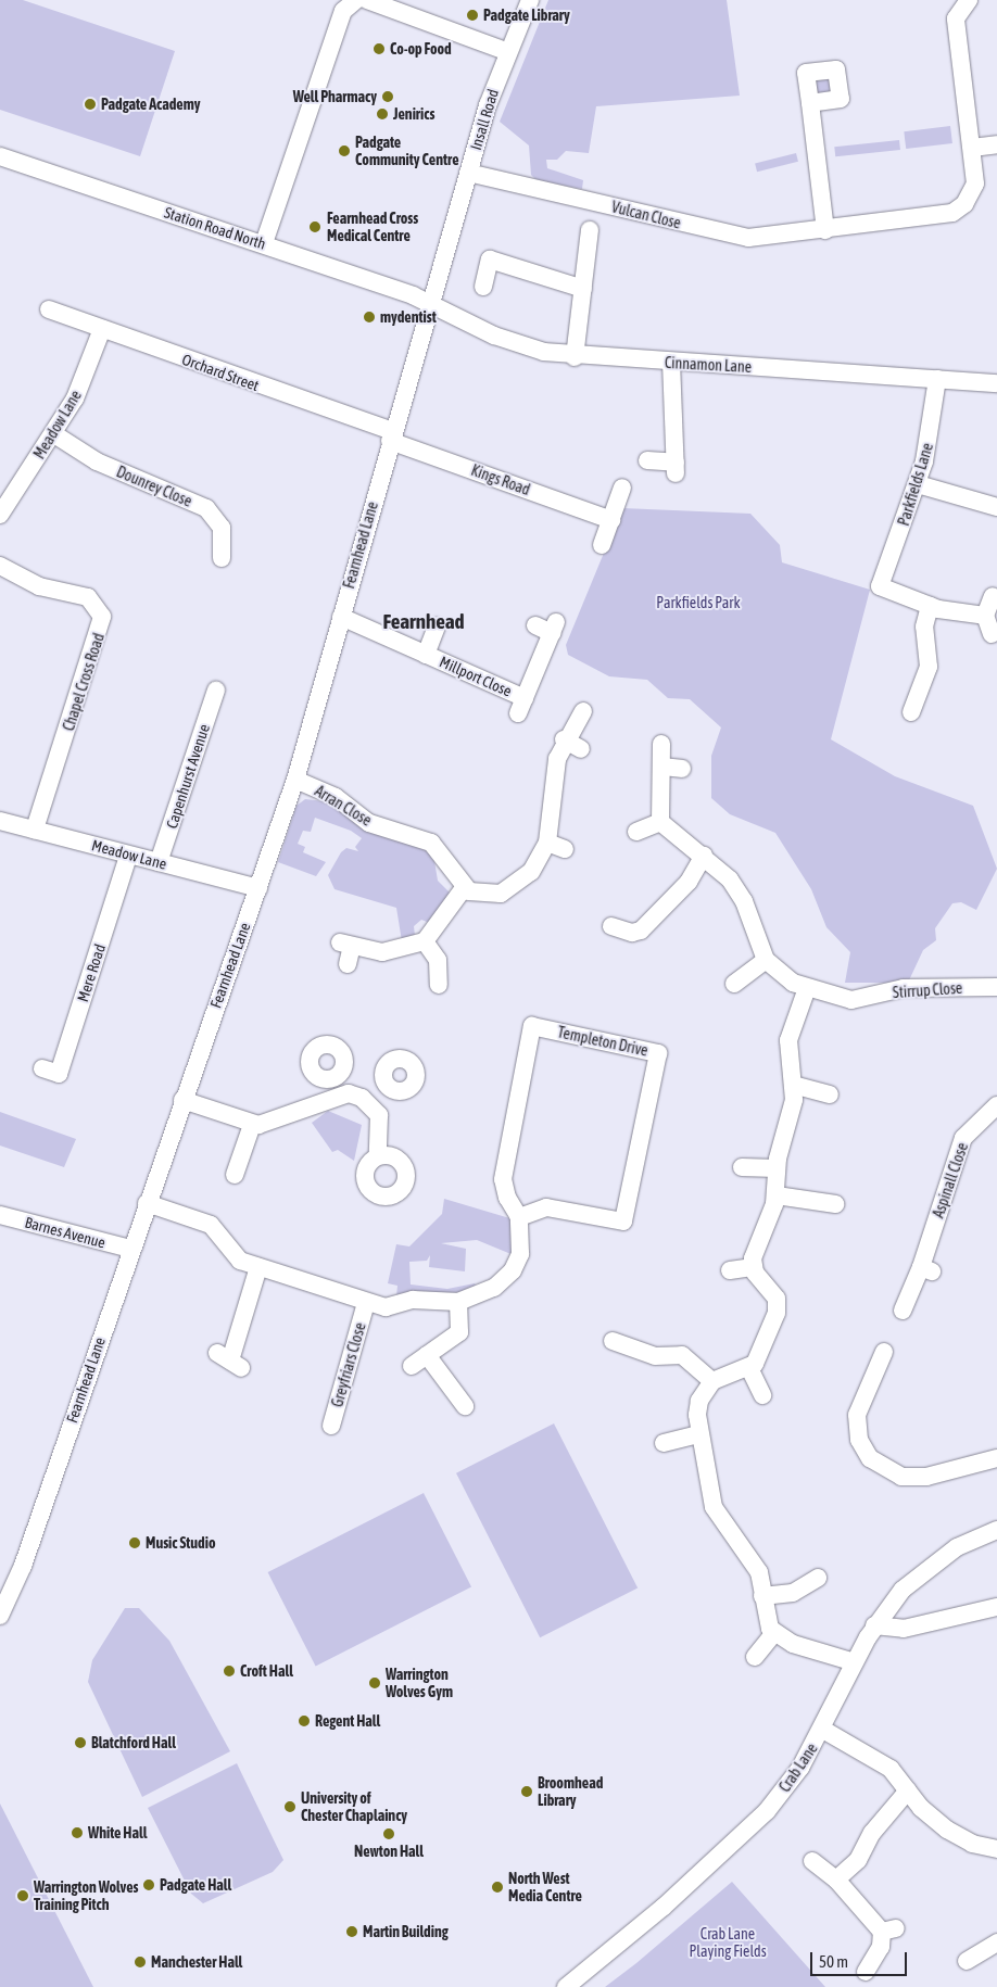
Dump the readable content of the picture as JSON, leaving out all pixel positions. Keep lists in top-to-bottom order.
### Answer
{
  "streets": {
    "street": [
      "Insall Road",
      "Vulcan Close",
      "Station Road North",
      "Cinnamon Lane",
      "Orchard Street",
      "Meadow Lane",
      "Kings Road",
      "Parkfields Lane",
      "Dounrey Close",
      "Fearnhead Lane",
      "Millport Close",
      "Chapel Cross Road",
      "Capenhurst Avenue",
      "Arran Close",
      "Mere Road",
      "Stirrup Close",
      "Templeton Drive",
      "Aspinall Close",
      "Barnes Avenue",
      "Greyfriars Close",
      "Crab Lane"
    ]
  },
  "crossings": [
    ["Insall Road", "Vulcan Close"],
    ["Insall Road", "Station Road North"],
    ["Insall Road", "Cinnamon Lane"],
    ["Insall Road", "Fearnhead Lane"],
    ["Station Road North", "Cinnamon Lane"],
    ["Station Road North", "Fearnhead Lane"],
    ["Cinnamon Lane", "Parkfields Lane"],
    ["Cinnamon Lane", "Fearnhead Lane"],
    ["Orchard Street", "Meadow Lane"],
    ["Orchard Street", "Kings Road"],
    ["Orchard Street", "Fearnhead Lane"],
    ["Meadow Lane", "Dounrey Close"],
    ["Meadow Lane", "Fearnhead Lane"],
    ["Meadow Lane", "Chapel Cross Road"],
    ["Meadow Lane", "Capenhurst Avenue"],
    ["Meadow Lane", "Mere Road"],
    ["Kings Road", "Fearnhead Lane"],
    ["Fearnhead Lane", "Millport Close"],
    ["Fearnhead Lane", "Arran Close"],
    ["Fearnhead Lane", "Templeton Drive"],
    ["Fearnhead Lane", "Barnes Avenue"],
    ["Templeton Drive", "Greyfriars Close"]
  ],
  "districts": ["Fearnhead"],
  "parks": ["Parkfields Park", "Crab Lane Playing Fields"],
  "places": [
    "Padgate Library",
    "Co-op Food",
    "Well Pharmacy",
    "Padgate Academy",
    "Jenirics",
    "Padgate Community Centre",
    "Fearnhead Cross Medical Centre",
    "mydentist",
    "Music Studio",
    "Croft Hall",
    "Warrington Wolves Gym",
    "Regent Hall",
    "Blatchford Hall",
    "Broomhead Library",
    "University of Chester Chaplaincy",
    "White Hall",
    "Newton Hall",
    "Padgate Hall",
    "North West Media Centre",
    "Warrington Wolves Training Pitch",
    "Martin Building",
    "Manchester Hall"
  ],
  "scale_bar": "50 m"
}
